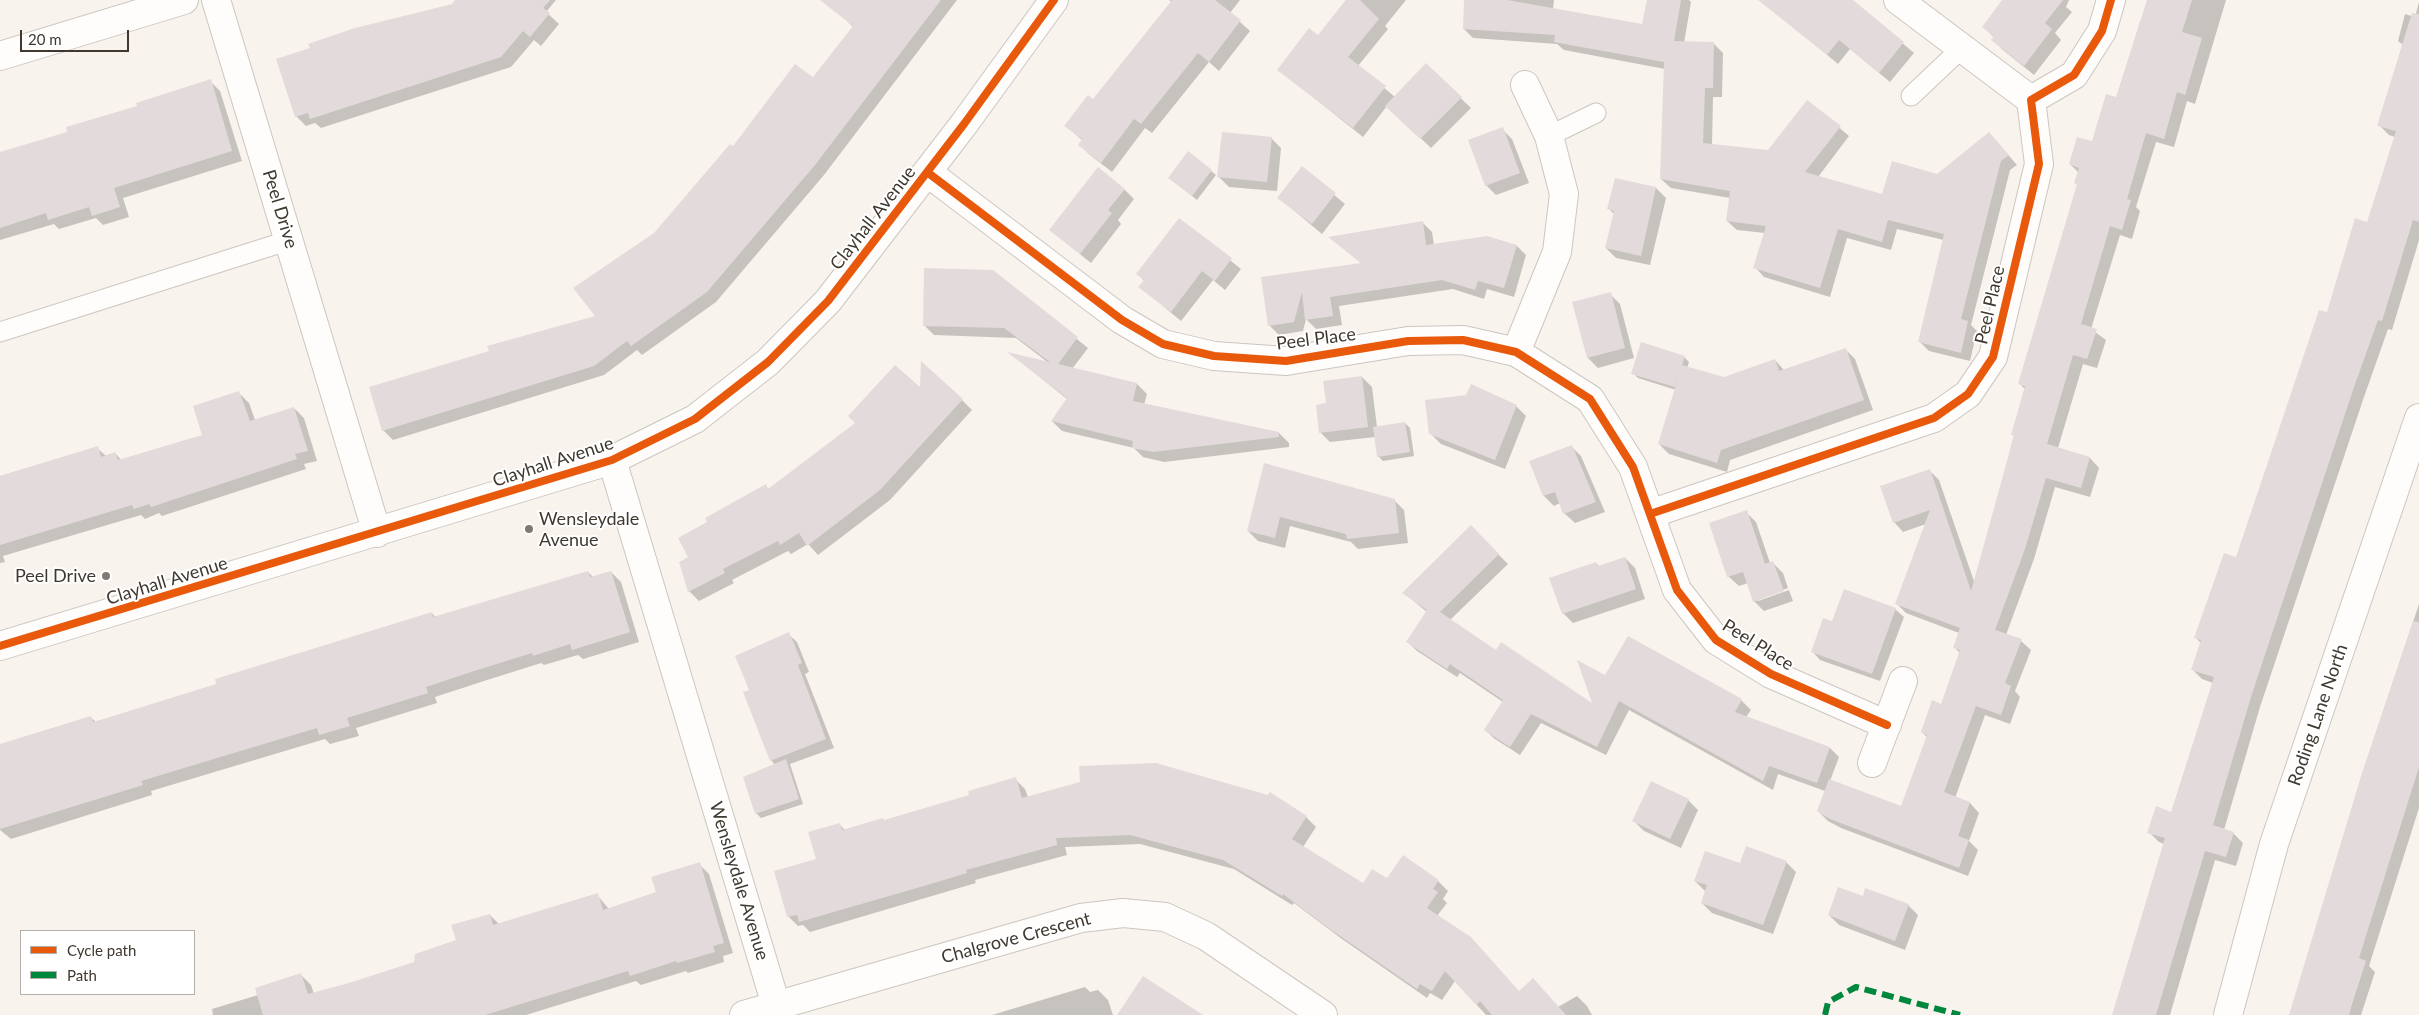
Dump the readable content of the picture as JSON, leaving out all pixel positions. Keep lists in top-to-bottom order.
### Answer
{
  "streets": {
    "street": [
      "Peel Drive",
      "Clayhall Avenue",
      "Peel Place",
      "Roding Lane North",
      "Wensleydale Avenue",
      "Chalgrove Crescent"
    ]
  },
  "crossings": [
    ["Peel Drive", "Clayhall Avenue"],
    ["Clayhall Avenue", "Peel Place"],
    ["Clayhall Avenue", "Wensleydale Avenue"],
    ["Wensleydale Avenue", "Chalgrove Crescent"]
  ],
  "places": ["Wensleydale Avenue", "Peel Drive"],
  "legend": ["Cycle path", "Path"],
  "scale_bar": "20 m"
}
